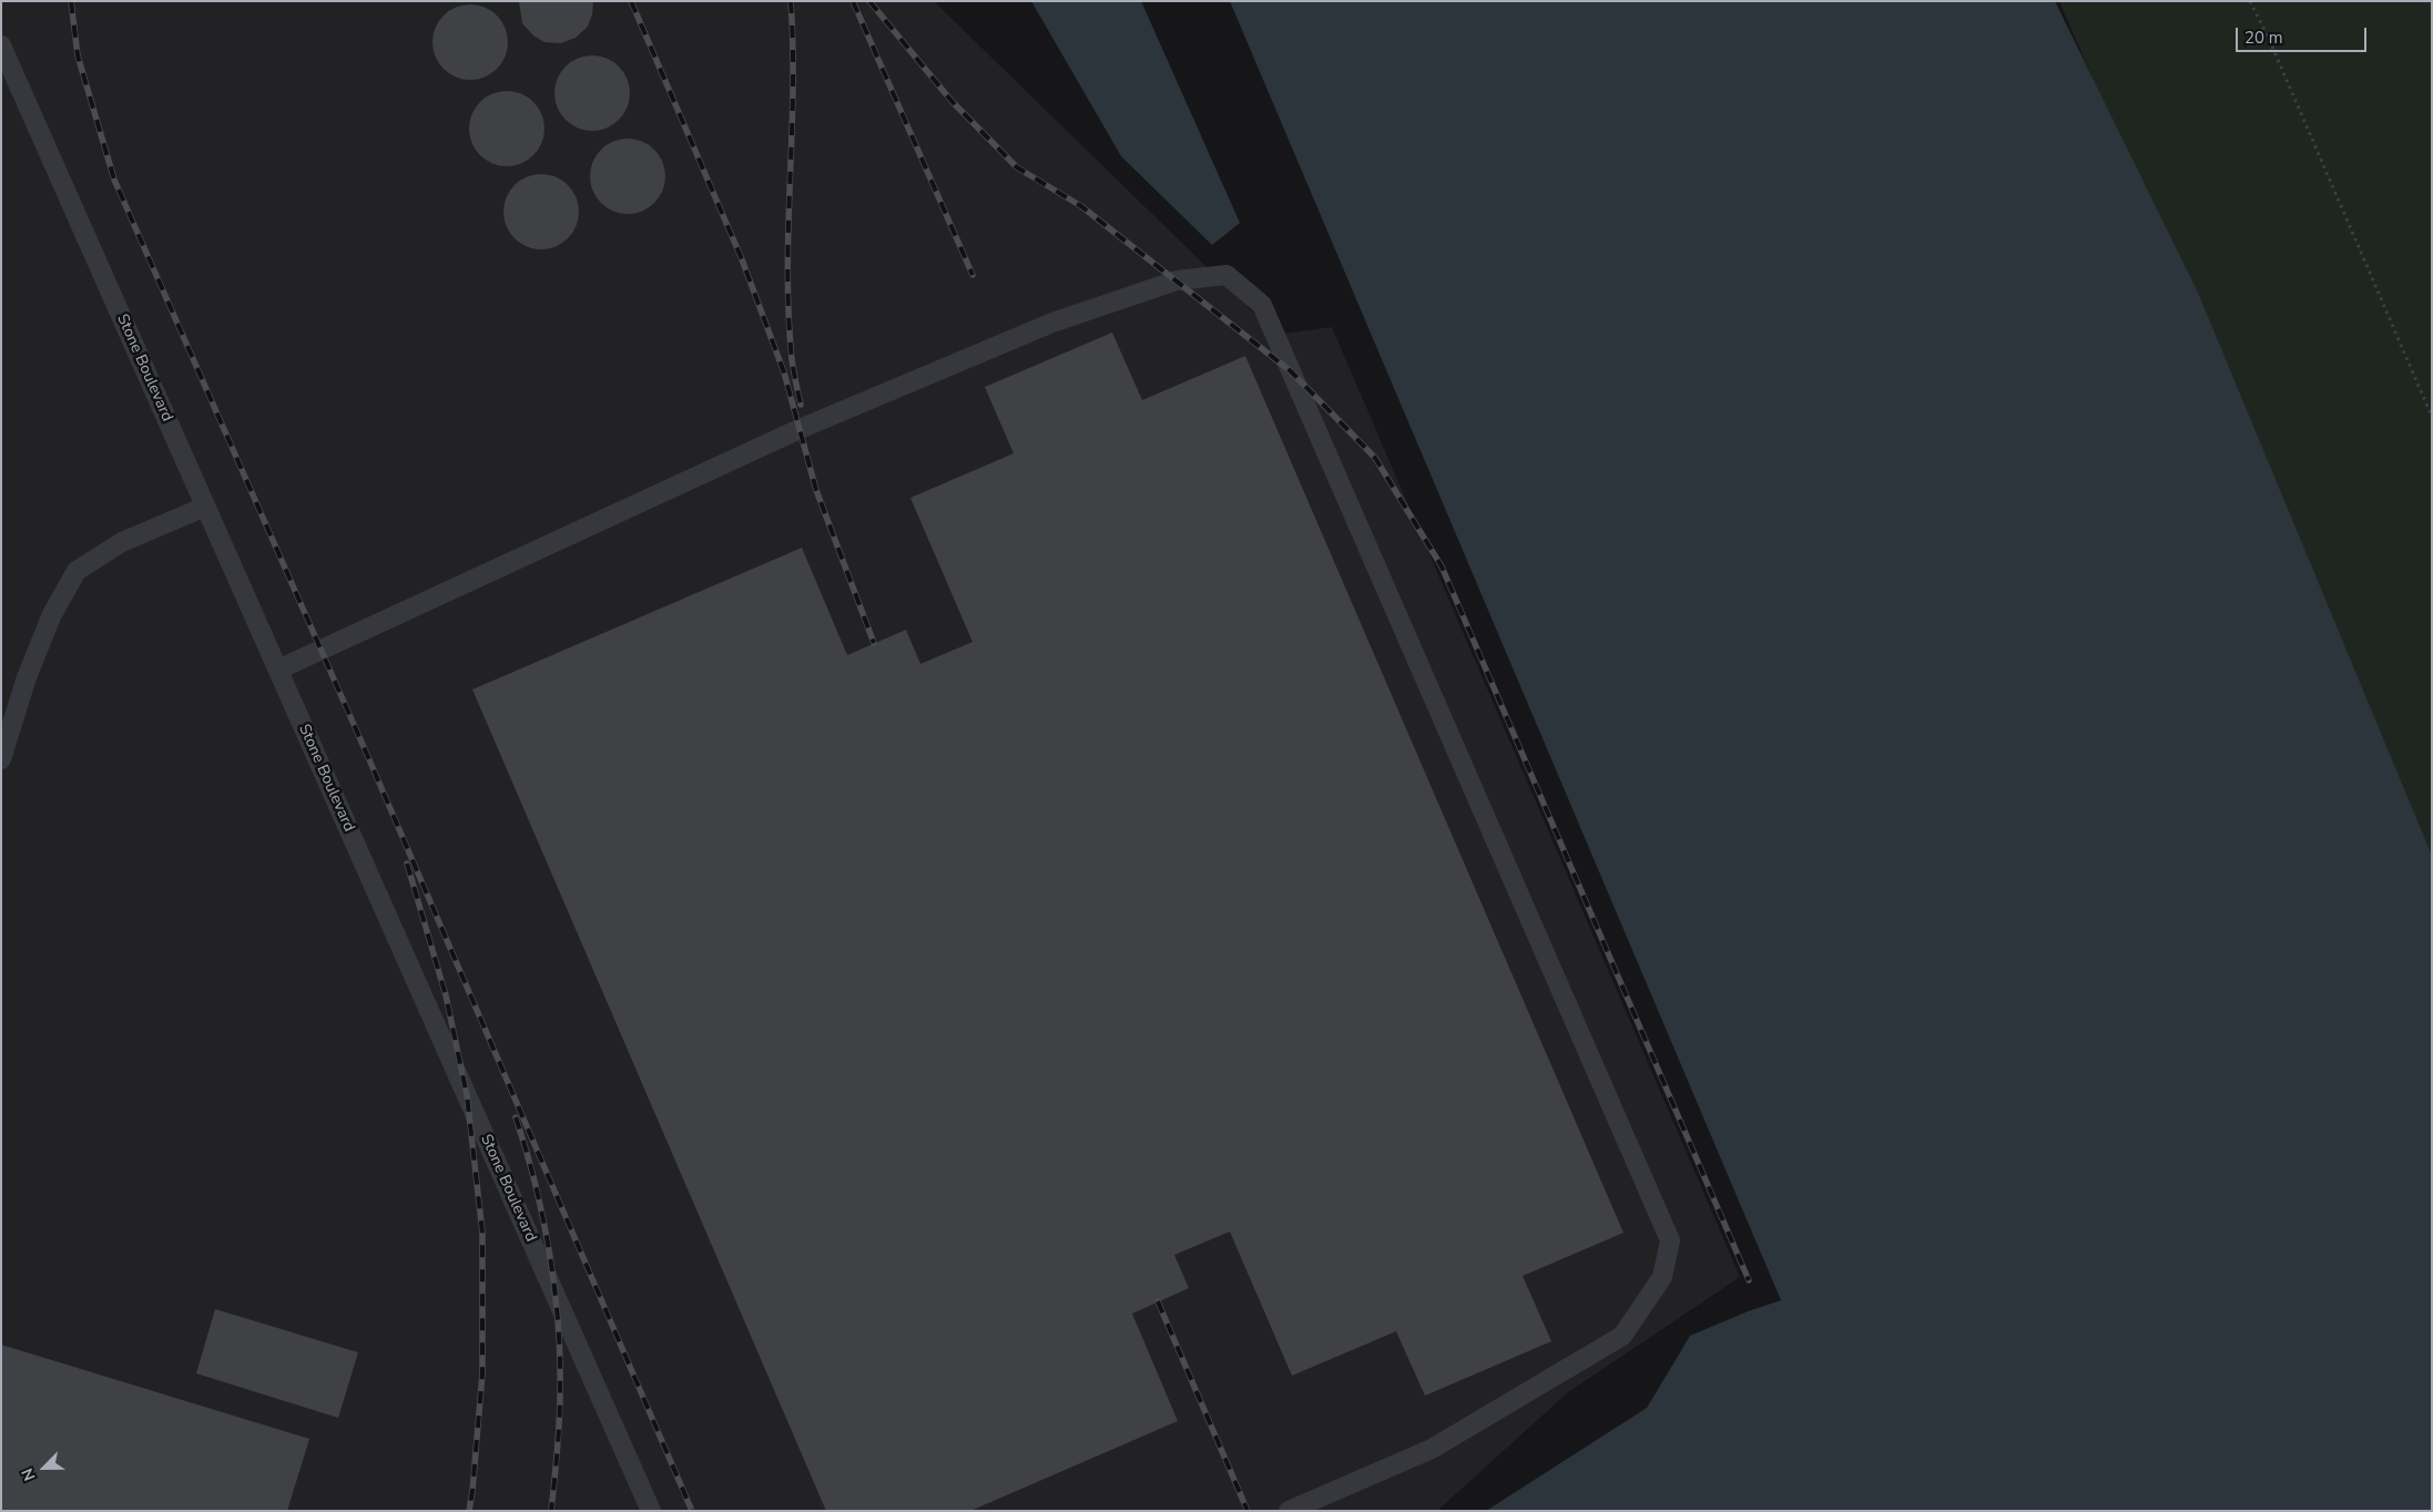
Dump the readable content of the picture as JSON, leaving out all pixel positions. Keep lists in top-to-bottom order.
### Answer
{
  "streets": {
    "lane": ["Stone Boulevard"]
  },
  "scale_bar": "20 m",
  "north": "bottom left"
}
